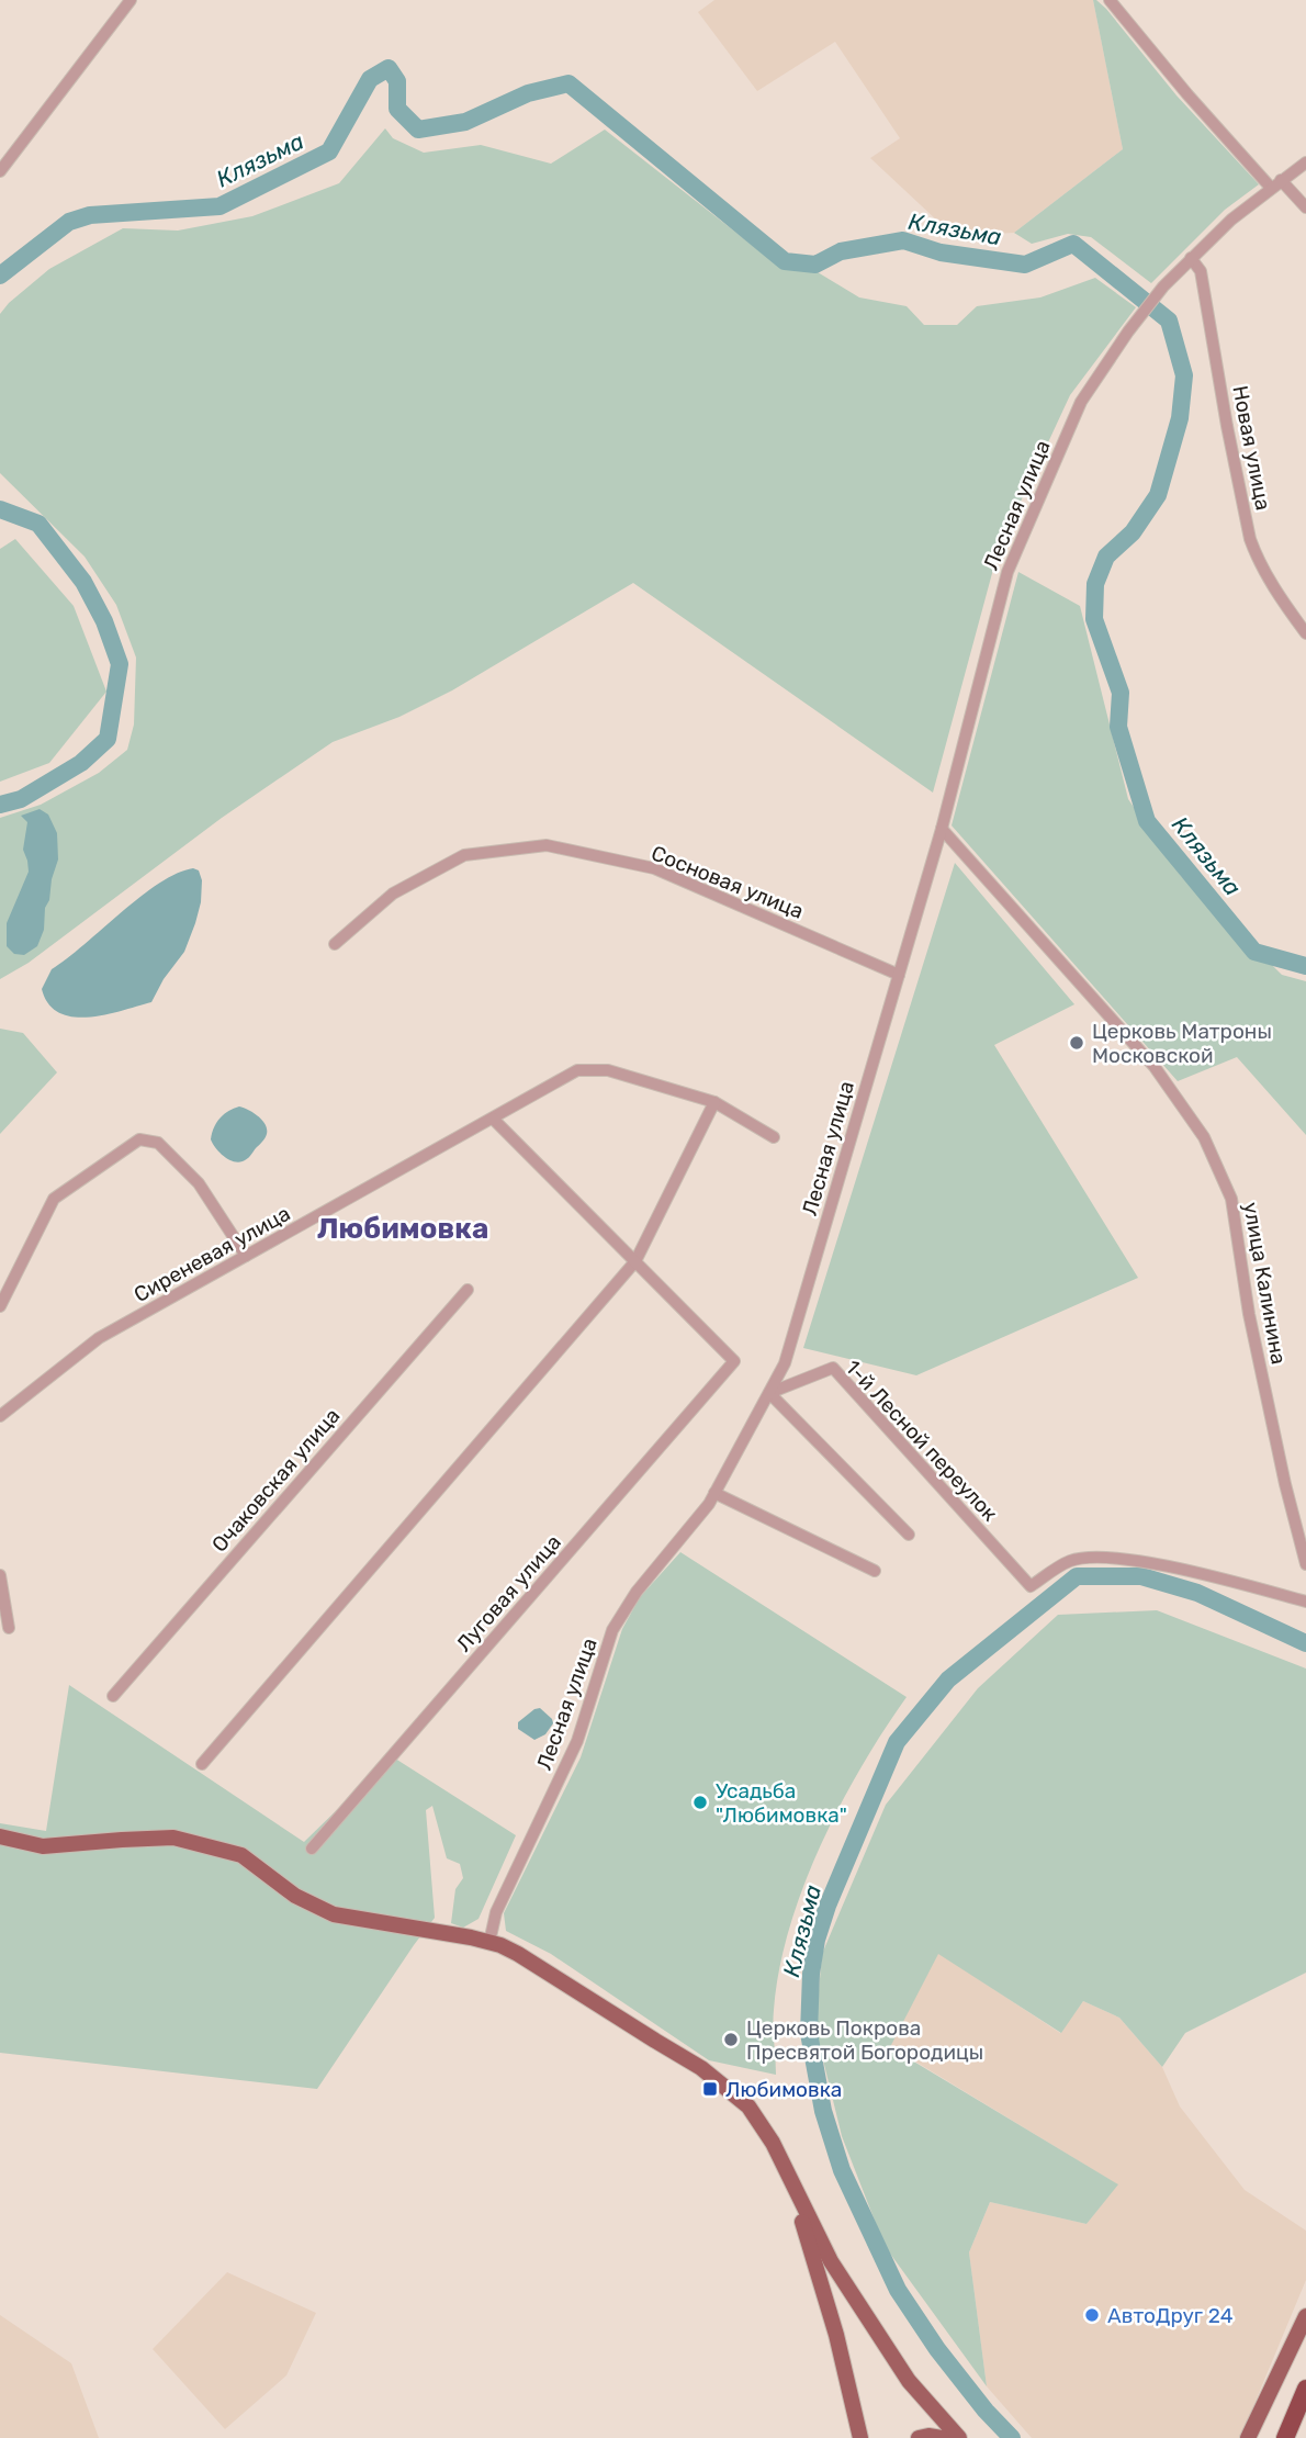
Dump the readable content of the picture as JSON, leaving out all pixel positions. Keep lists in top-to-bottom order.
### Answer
{
  "streets": {
    "street": [
      "Новая улица",
      "Лесная улица",
      "Сосновая улица",
      "Сиреневая улица",
      "улица Калинина",
      "1-й Лесной переулок",
      "Очаковская улица",
      "Луговая улица"
    ]
  },
  "crossings": [
    ["Новая улица", "Лесная улица"],
    ["Лесная улица", "Сосновая улица"],
    ["Лесная улица", "улица Калинина"],
    ["Лесная улица", "1-й Лесной переулок"]
  ],
  "districts": ["Любимовка"],
  "water": ["Клязьма"],
  "places": {
    "other": [
      "Церковь Матроны Московской",
      "Усадьба \"Любимовка\"",
      "Церковь Покрова Пресвятой Богородицы",
      "АвтоДруг 24"
    ],
    "transit": ["Любимовка"]
  }
}
